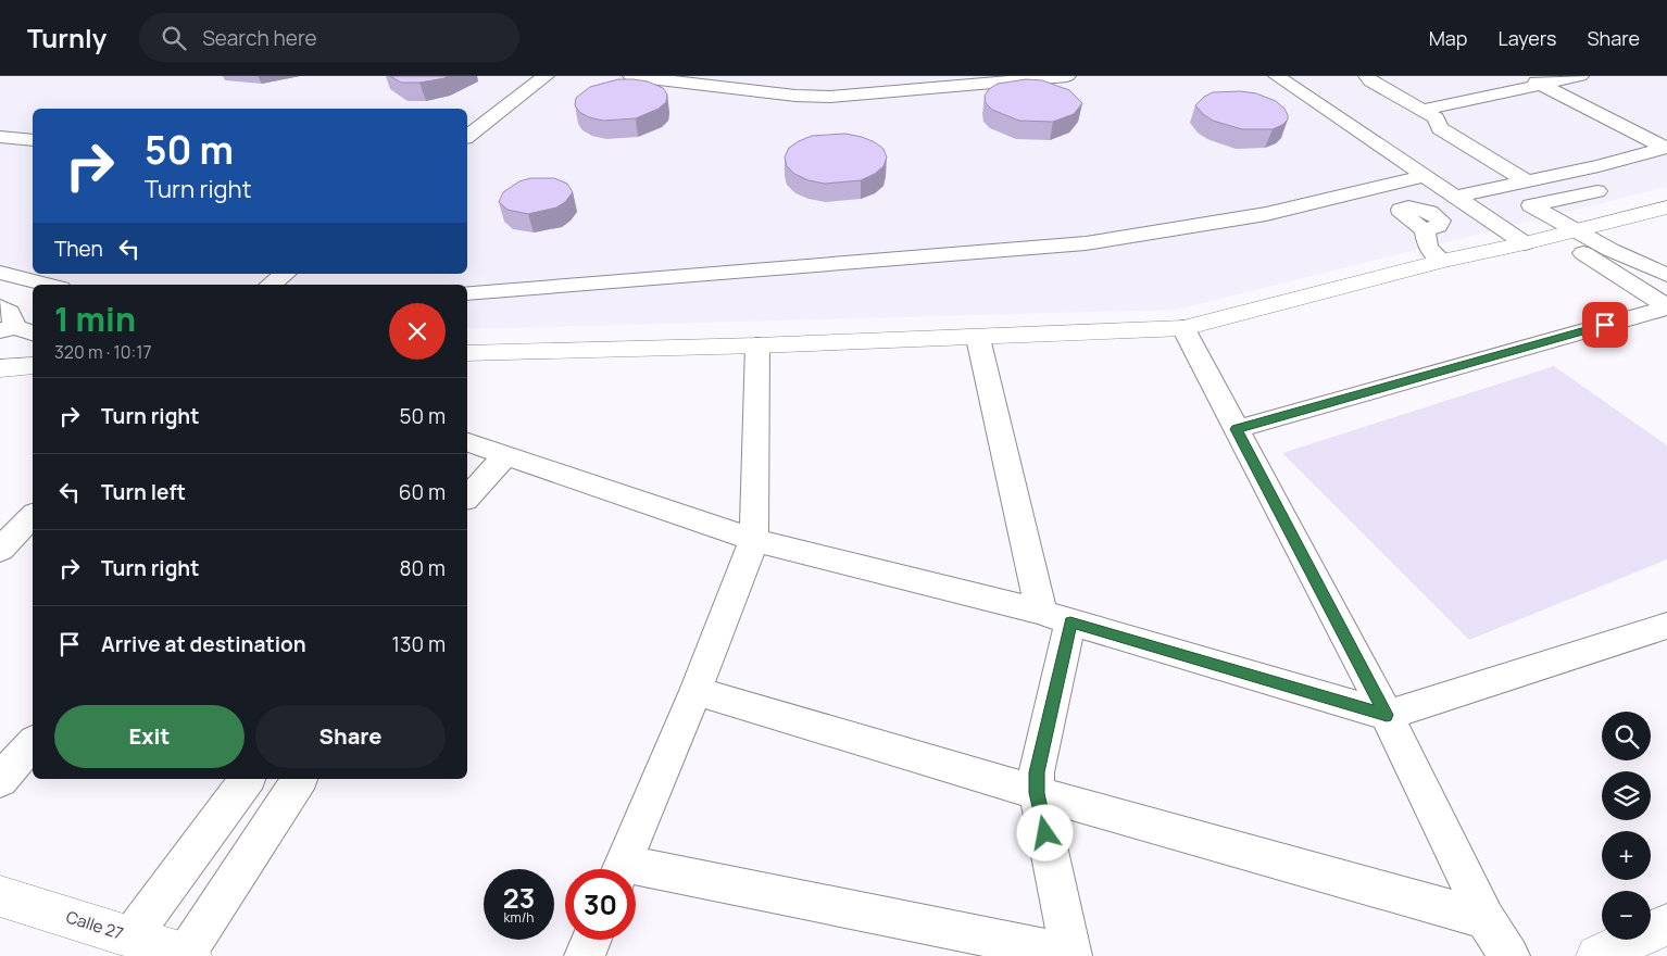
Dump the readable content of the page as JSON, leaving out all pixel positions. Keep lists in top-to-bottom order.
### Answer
{
  "streets": {
    "main road": ["Calle 27"]
  },
  "page": {
    "header": "Turnly",
    "search": "Search here",
    "nav": ["Map", "Layers", "Share"],
    "turn": ["50 m", "Turn right"],
    "then": "Then",
    "heading": ["1 min", "320 m · 10:17"],
    "list": [
      {
        "name": "Turn right",
        "value": "50 m"
      },
      {
        "name": "Turn left",
        "value": "60 m"
      },
      {
        "name": "Turn right",
        "value": "80 m"
      },
      {
        "name": "Arrive at destination",
        "value": "130 m"
      }
    ],
    "buttons": ["Exit", "Share"],
    "map_buttons": ["+", "−"],
    "speed": "23 km/h",
    "limit": "30"
  }
}
